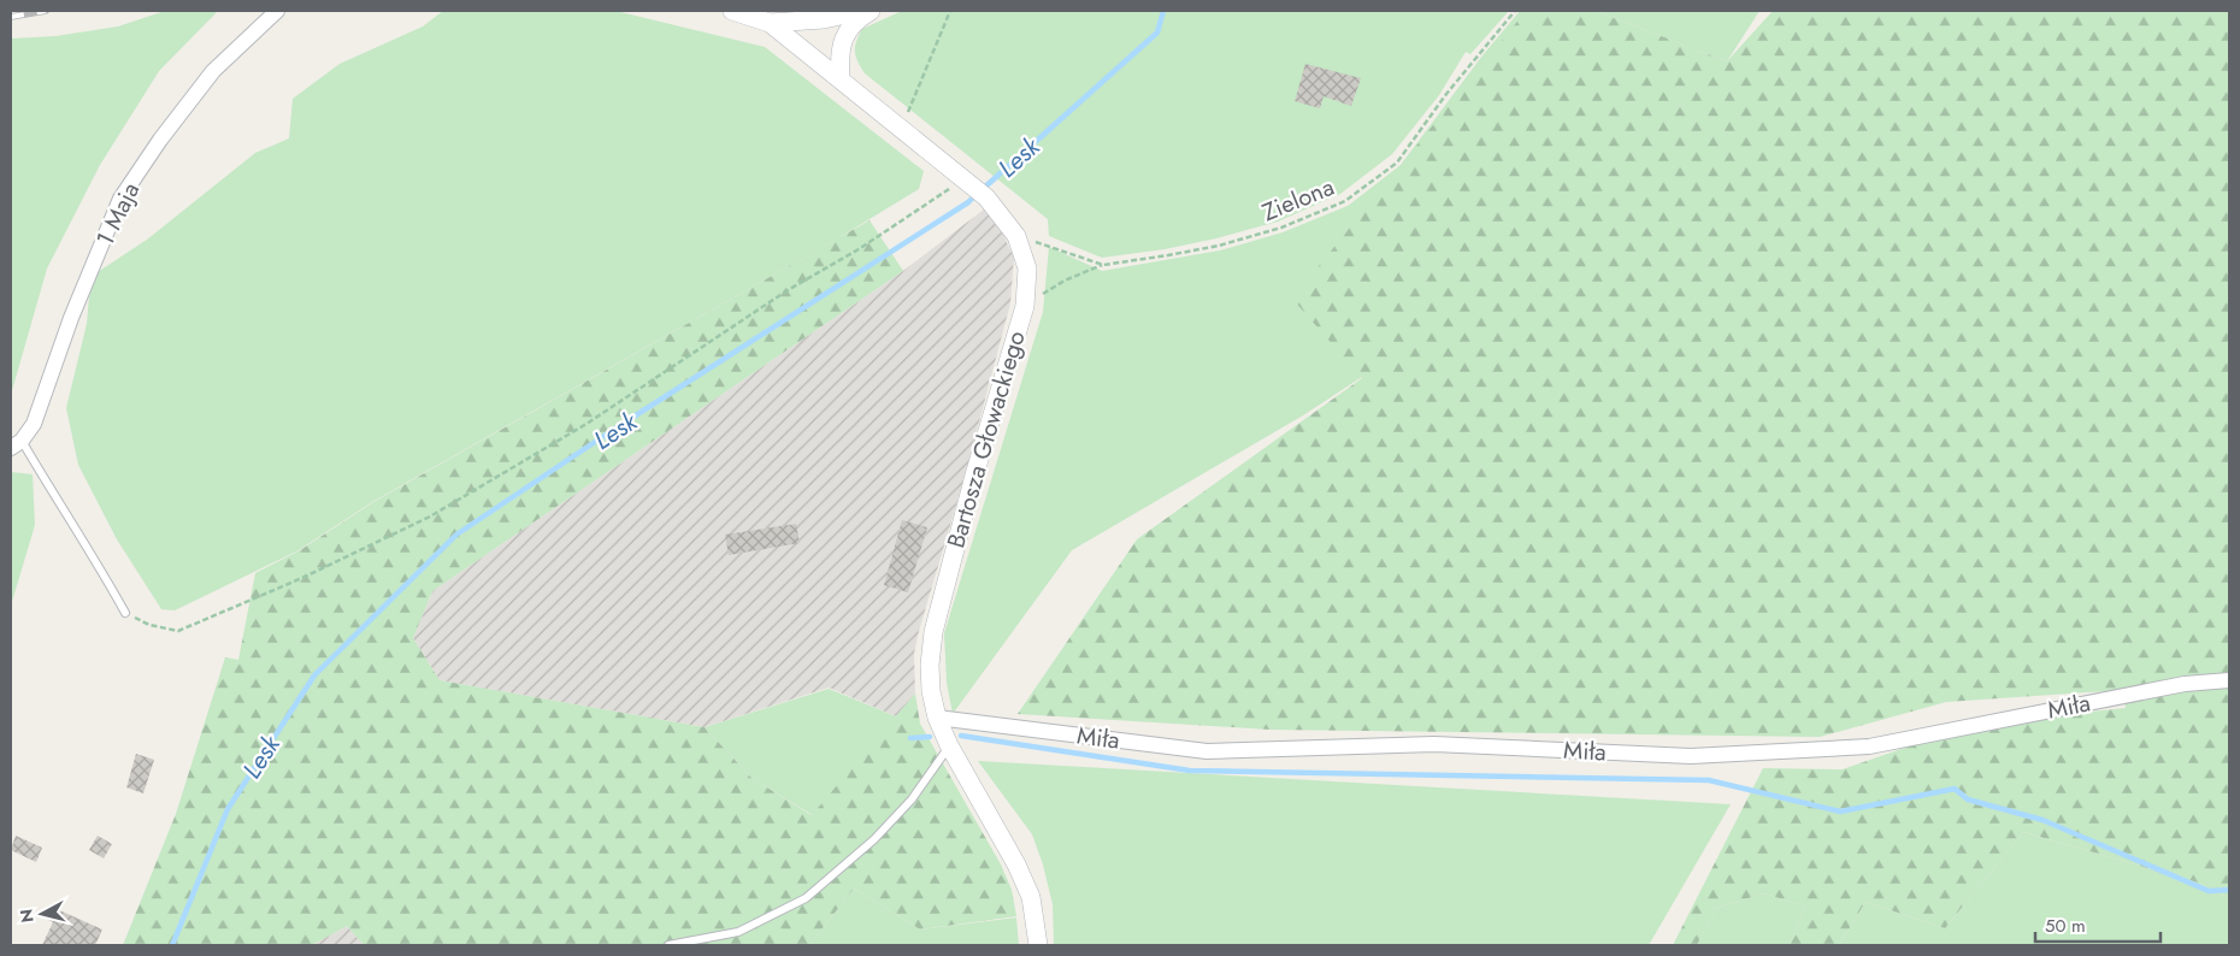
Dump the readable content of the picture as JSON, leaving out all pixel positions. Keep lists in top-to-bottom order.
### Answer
{
  "streets": {
    "street": ["1 Maja", "Bartosza Głowackiego", "Miła"],
    "path": ["Zielona"]
  },
  "crossings": [
    ["Zielona", "Bartosza Głowackiego"],
    ["Bartosza Głowackiego", "Miła"]
  ],
  "water": ["Lesk"],
  "scale_bar": "50 m",
  "north": "left"
}
